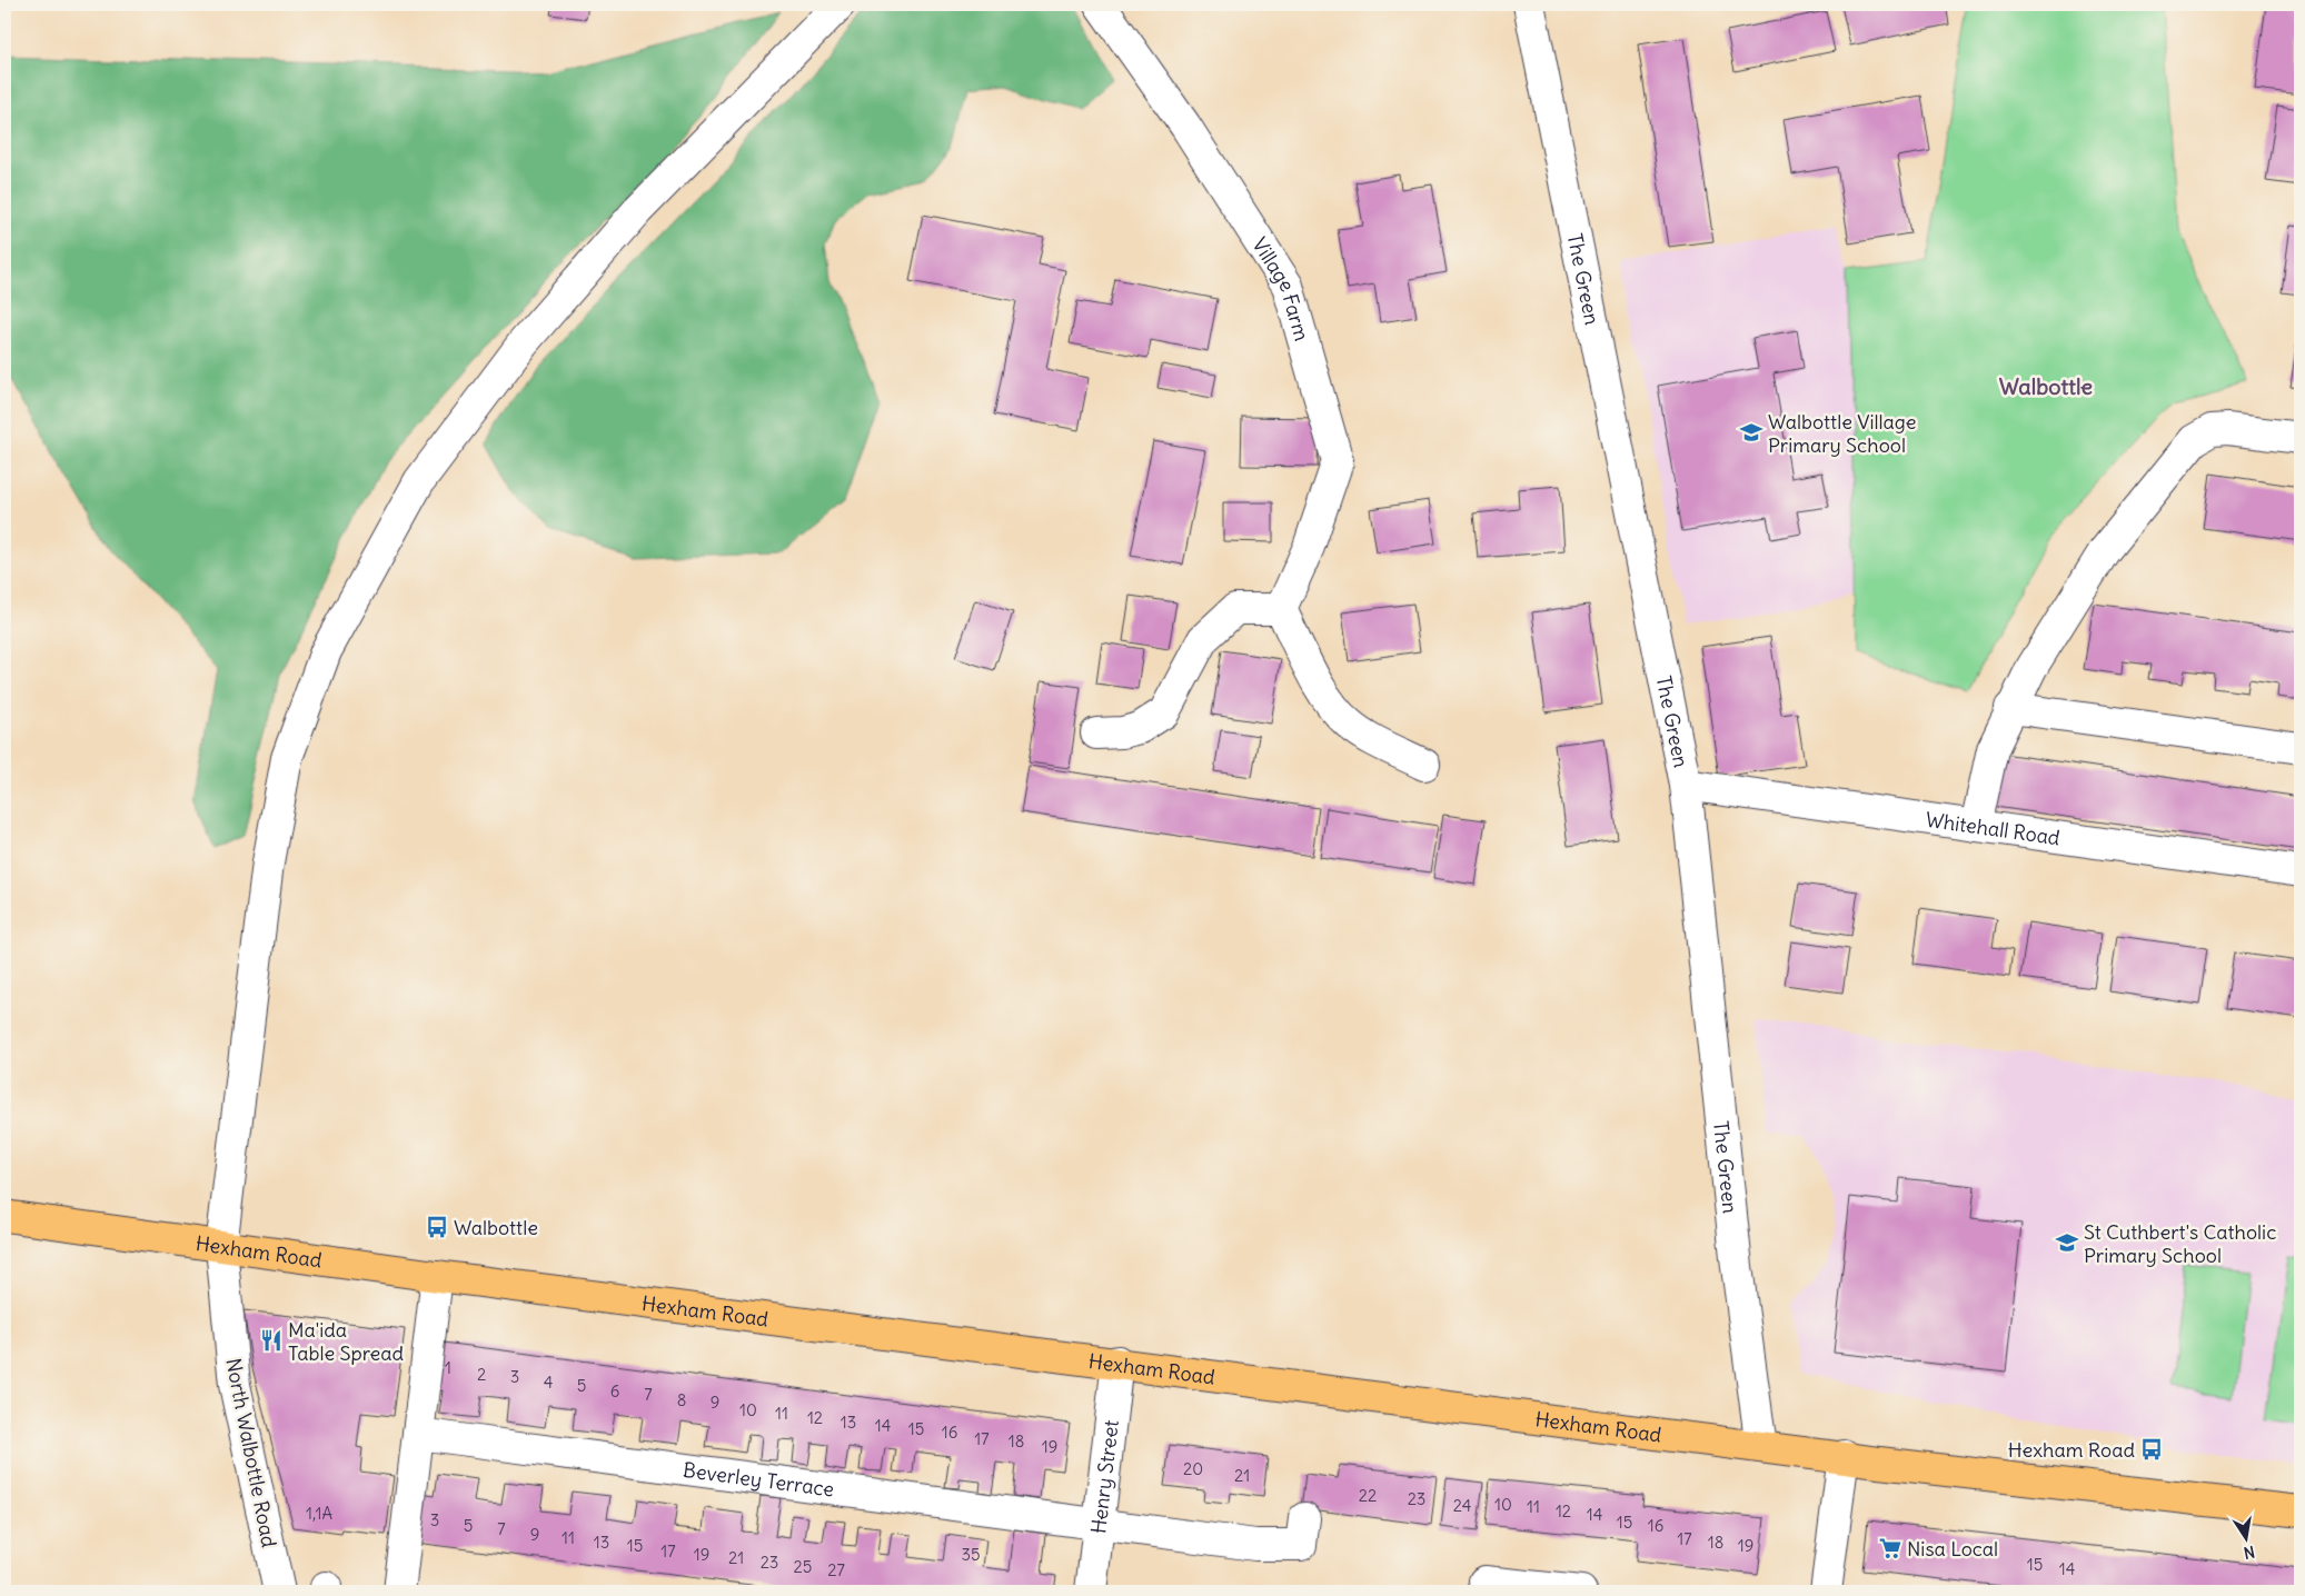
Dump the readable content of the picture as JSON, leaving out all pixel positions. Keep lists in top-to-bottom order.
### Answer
{
  "streets": {
    "main road": ["Hexham Road"],
    "street": [
      "The Green",
      "Village Farm",
      "Whitehall Road",
      "North Walbottle Road",
      "Henry Street",
      "Beverley Terrace"
    ]
  },
  "crossings": [
    ["The Green", "Whitehall Road"],
    ["The Green", "Hexham Road"],
    ["Hexham Road", "North Walbottle Road"],
    ["Hexham Road", "Henry Street"],
    ["Henry Street", "Beverley Terrace"]
  ],
  "districts": ["Walbottle"],
  "places": {
    "school or university": ["Walbottle Village Primary School", "St Cuthbert's Catholic Primary School"],
    "bus stop": ["Walbottle", "Hexham Road"],
    "restaurant": ["Ma'ida Table Spread"],
    "supermarket": ["Nisa Local"]
  },
  "house_numbers": [
    "1",
    "2",
    "3",
    "4",
    "5",
    "6",
    "7",
    "8",
    "9",
    "10",
    "11",
    "12",
    "13",
    "14",
    "15",
    "16",
    "17",
    "18",
    "19",
    "20",
    "21",
    "22",
    "23",
    "10",
    "24",
    "11",
    "12",
    "1,1A",
    "14",
    "3",
    "15",
    "5",
    "16",
    "7",
    "9",
    "11",
    "17",
    "13",
    "18",
    "15",
    "19",
    "17",
    "19",
    "35",
    "21",
    "23",
    "15",
    "25",
    "14",
    "27"
  ],
  "north": "bottom"
}
